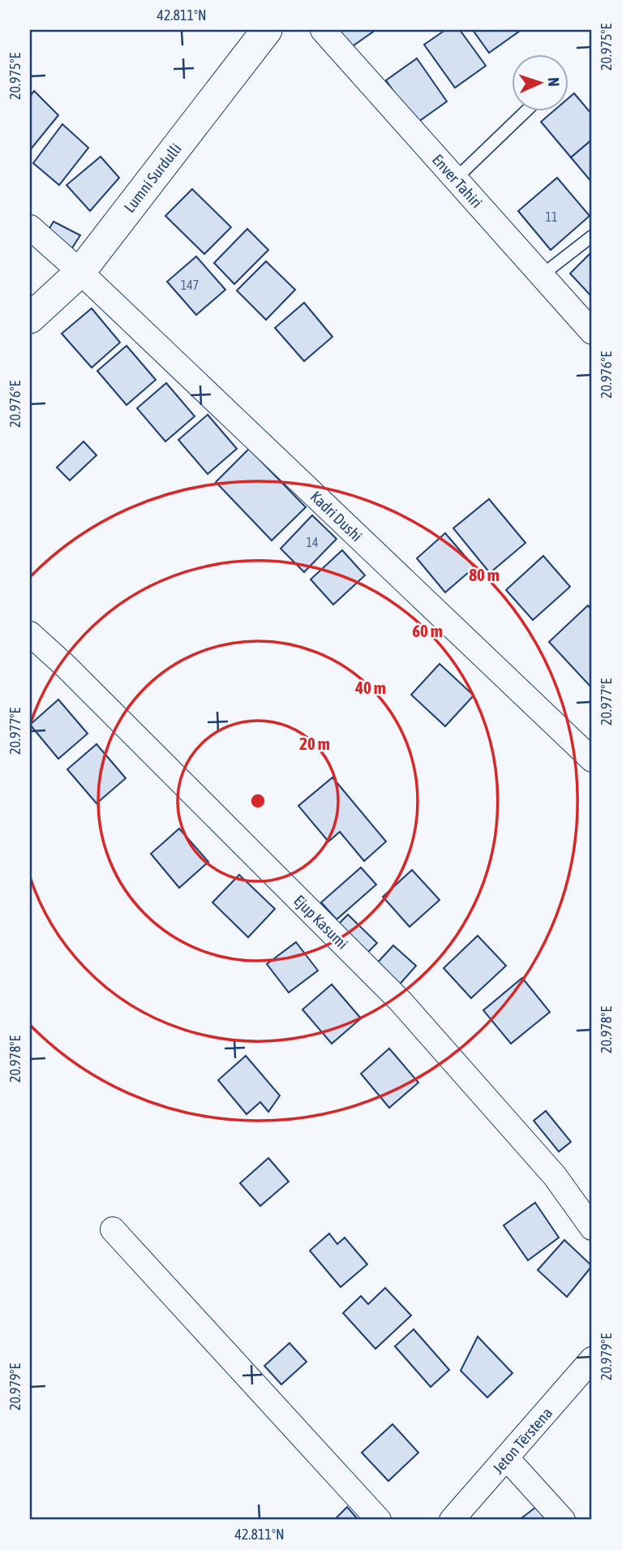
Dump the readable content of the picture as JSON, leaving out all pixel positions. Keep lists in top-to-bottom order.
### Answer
{
  "streets": {
    "street": [
      "Lumni Surdulli",
      "Enver Tahiri",
      "Kadri Dushi",
      "Ejup Kasumi",
      "Jeton Tërstena"
    ]
  },
  "crossings": [
    ["Lumni Surdulli", "Kadri Dushi"]
  ],
  "house_numbers": ["11", "147", "14"],
  "north": "right",
  "coordinates": [
    "42.811°N",
    "20.975°E",
    "20.976°E",
    "20.977°E",
    "20.978°E",
    "20.979°E"
  ],
  "rings": [
    "80 m",
    "60 m",
    "40 m",
    "20 m"
  ]
}
